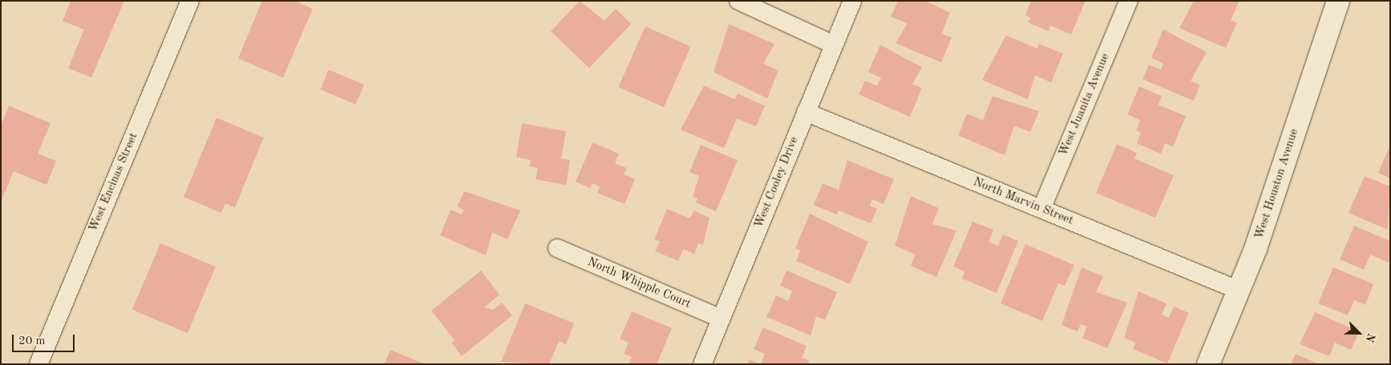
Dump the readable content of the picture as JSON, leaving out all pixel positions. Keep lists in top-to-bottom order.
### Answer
{
  "streets": {
    "street": [
      "West Juanita Avenue",
      "West Encinas Street",
      "West Cooley Drive",
      "West Houston Avenue",
      "North Marvin Street",
      "North Whipple Court"
    ]
  },
  "crossings": [
    ["West Juanita Avenue", "North Marvin Street"],
    ["West Cooley Drive", "North Marvin Street"],
    ["West Cooley Drive", "North Whipple Court"],
    ["West Houston Avenue", "North Marvin Street"]
  ],
  "scale_bar": "20 m",
  "north": "bottom right"
}
